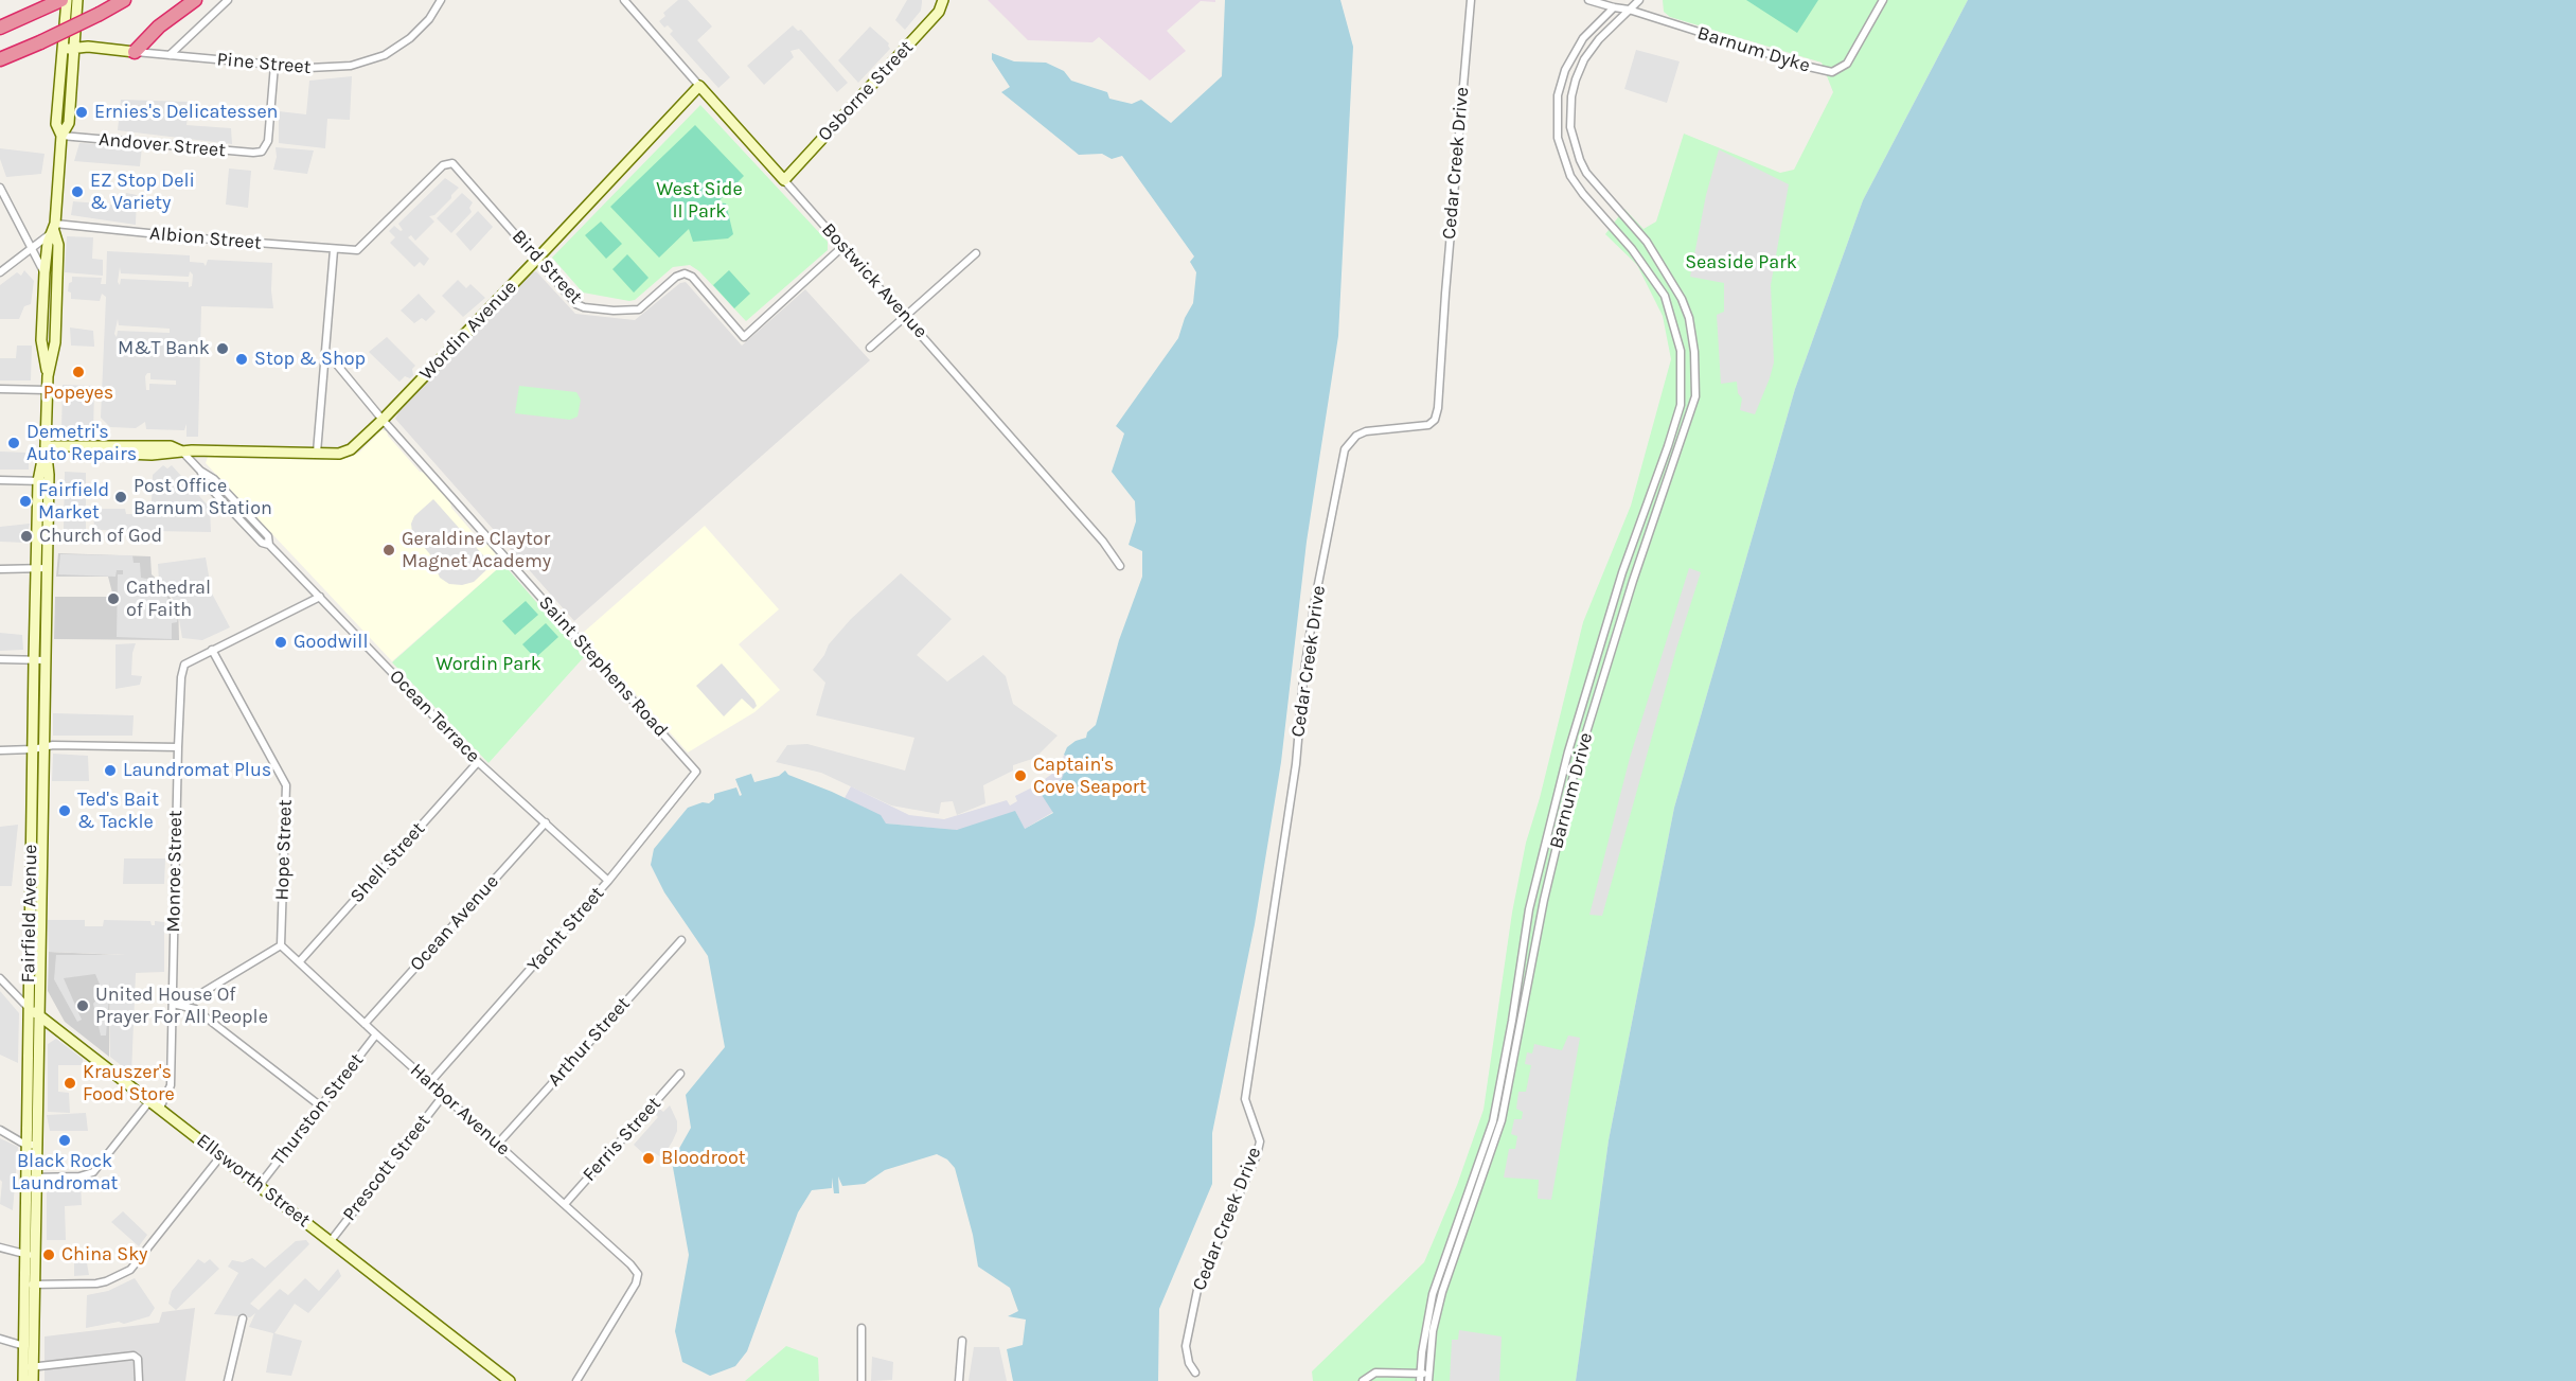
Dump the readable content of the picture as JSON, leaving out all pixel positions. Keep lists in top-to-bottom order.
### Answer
{
  "streets": {
    "main road": [
      "Pine Street",
      "Osborne Street",
      "Bostwick Avenue",
      "Wordin Avenue",
      "Fairfield Avenue",
      "Ellsworth Street"
    ],
    "street": [
      "Barnum Dyke",
      "Andover Street",
      "Cedar Creek Drive",
      "Albion Street",
      "Bird Street",
      "Saint Stephens Road",
      "Ocean Terrace",
      "Barnum Drive",
      "Hope Street",
      "Shell Street",
      "Monroe Street",
      "Ocean Avenue",
      "Yacht Street",
      "Arthur Street",
      "Thurston Street",
      "Harbor Avenue",
      "Ferris Street",
      "Prescott Street"
    ]
  },
  "crossings": [
    ["Barnum Dyke", "Barnum Drive"],
    ["Pine Street", "Andover Street"],
    ["Pine Street", "Fairfield Avenue"],
    ["Osborne Street", "Bostwick Avenue"],
    ["Andover Street", "Fairfield Avenue"],
    ["Albion Street", "Bird Street"],
    ["Albion Street", "Fairfield Avenue"],
    ["Bird Street", "Bostwick Avenue"],
    ["Bird Street", "Wordin Avenue"],
    ["Bostwick Avenue", "Wordin Avenue"],
    ["Wordin Avenue", "Saint Stephens Road"],
    ["Wordin Avenue", "Ocean Terrace"],
    ["Wordin Avenue", "Fairfield Avenue"],
    ["Saint Stephens Road", "Yacht Street"],
    ["Ocean Terrace", "Shell Street"],
    ["Ocean Terrace", "Ocean Avenue"],
    ["Ocean Terrace", "Yacht Street"],
    ["Hope Street", "Monroe Street"],
    ["Hope Street", "Harbor Avenue"],
    ["Shell Street", "Harbor Avenue"],
    ["Monroe Street", "Ellsworth Street"],
    ["Fairfield Avenue", "Ellsworth Street"],
    ["Ocean Avenue", "Harbor Avenue"],
    ["Yacht Street", "Harbor Avenue"],
    ["Arthur Street", "Harbor Avenue"],
    ["Thurston Street", "Harbor Avenue"],
    ["Thurston Street", "Ellsworth Street"],
    ["Harbor Avenue", "Ferris Street"],
    ["Harbor Avenue", "Prescott Street"],
    ["Prescott Street", "Ellsworth Street"]
  ],
  "parks": ["West Side II Park", "Seaside Park", "Wordin Park"],
  "places": [
    "Ernies's Delicatessen",
    "EZ Stop Deli & Variety",
    "M&T Bank",
    "Stop & Shop",
    "Popeyes",
    "Demetri's Auto Repairs",
    "Post Office Barnum Station",
    "Fairfield Market",
    "Church of God",
    "Geraldine Claytor Magnet Academy",
    "Cathedral of Faith",
    "Goodwill",
    "Laundromat Plus",
    "Captain's Cove Seaport",
    "Ted's Bait & Tackle",
    "United House Of Prayer For All People",
    "Krauszer's Food Store",
    "Black Rock Laundromat",
    "Bloodroot",
    "China Sky"
  ]
}
